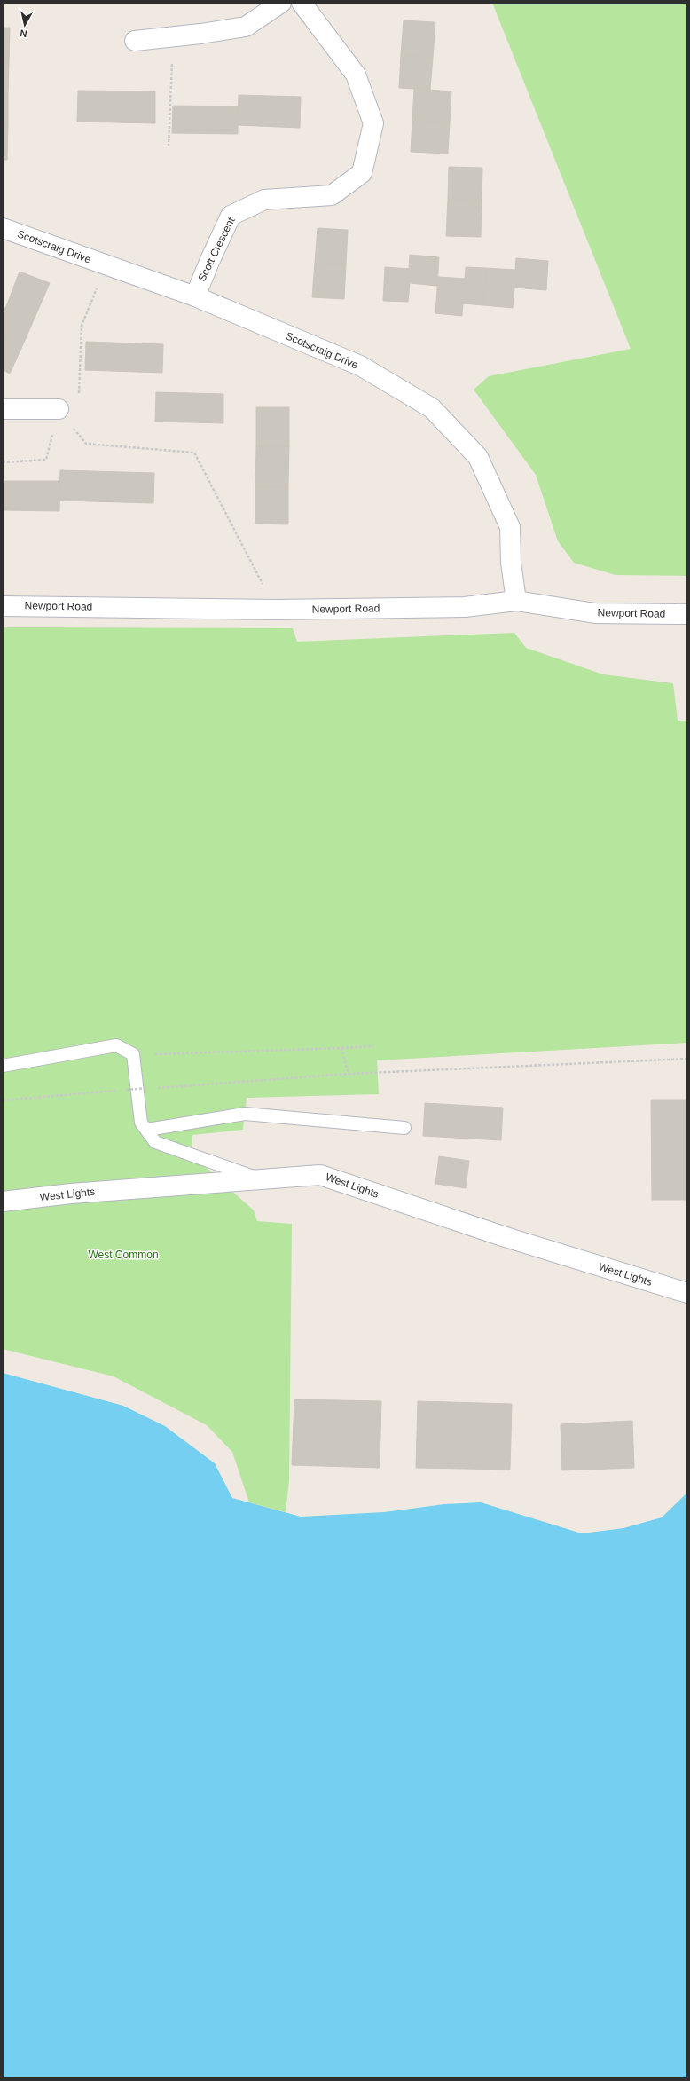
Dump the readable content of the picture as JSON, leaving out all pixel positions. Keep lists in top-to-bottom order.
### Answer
{
  "streets": {
    "street": [
      "Scotscraig Drive",
      "Scott Crescent",
      "Newport Road",
      "West Lights"
    ]
  },
  "crossings": [
    ["Scotscraig Drive", "Scott Crescent"],
    ["Scotscraig Drive", "Newport Road"]
  ],
  "parks": ["West Common"],
  "north": "bottom"
}
